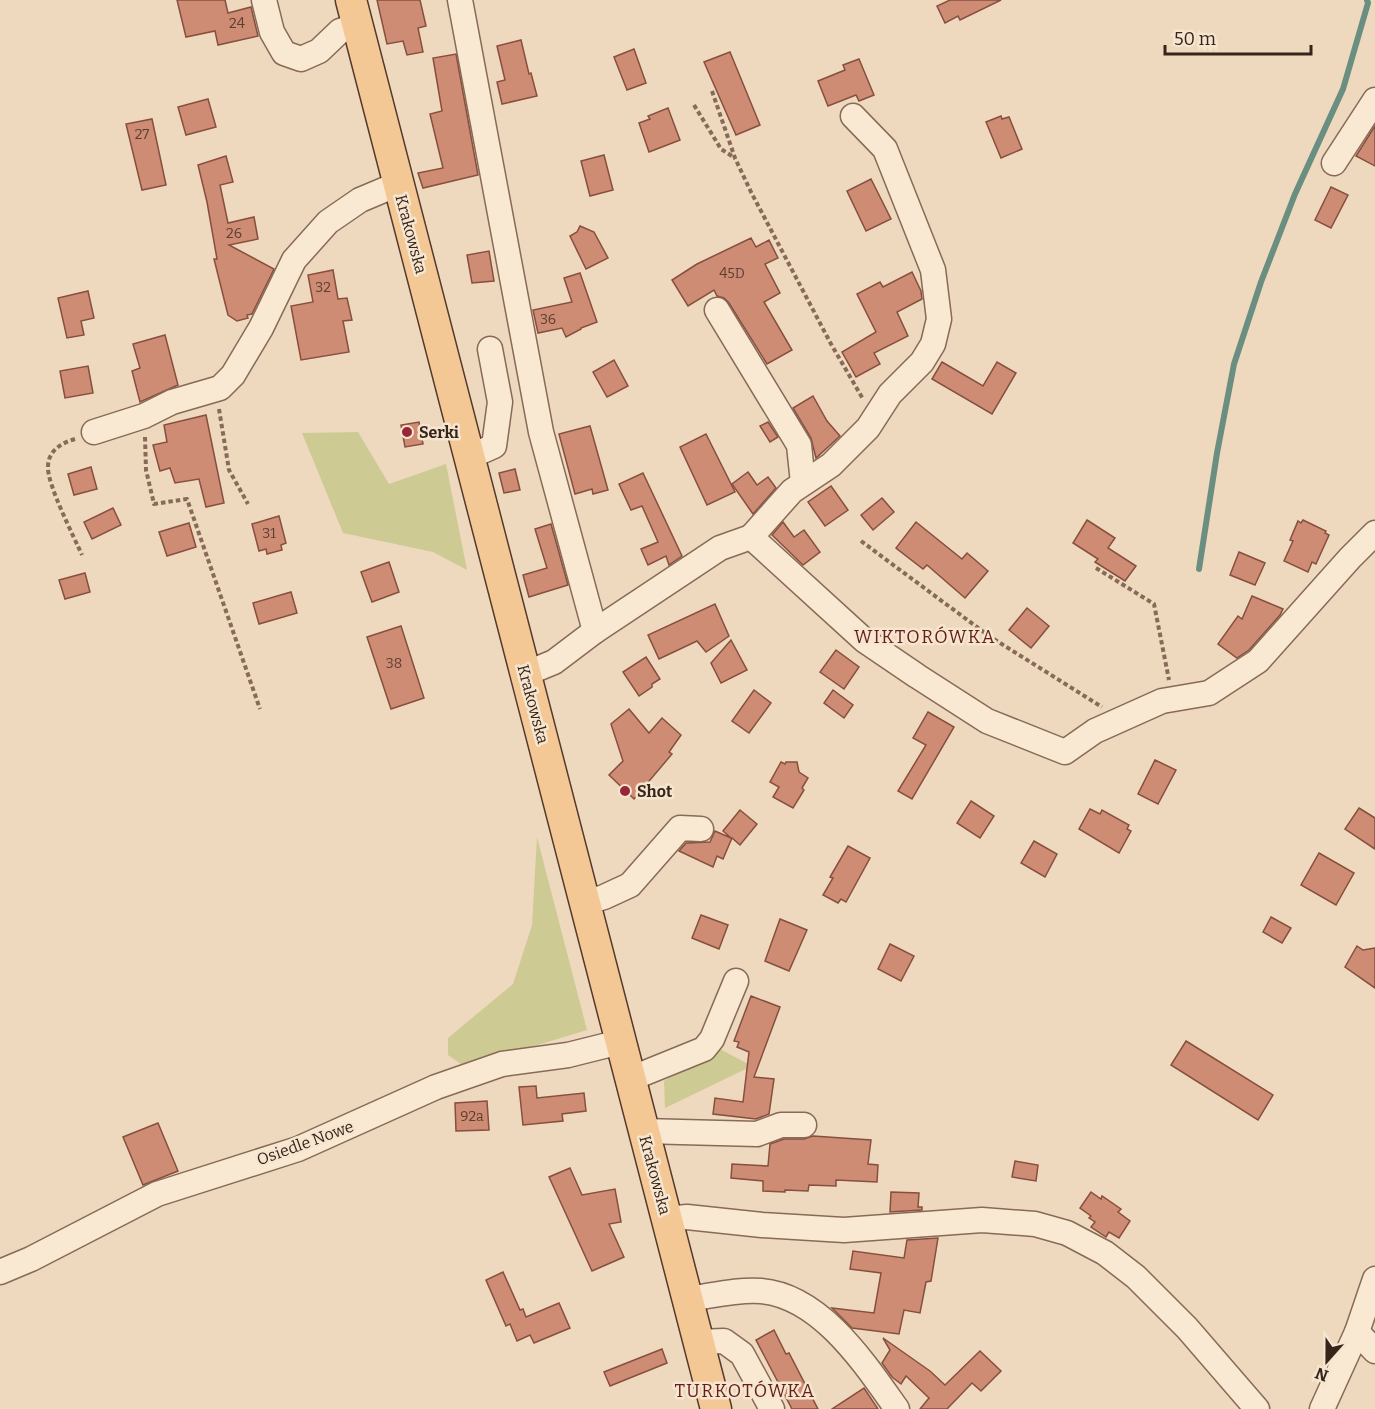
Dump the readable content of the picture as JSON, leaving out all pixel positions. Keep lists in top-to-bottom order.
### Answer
{
  "streets": {
    "main road": ["Krakowska"],
    "street": ["Osiedle Nowe"]
  },
  "crossings": [
    ["Krakowska", "Osiedle Nowe"]
  ],
  "districts": ["WIKTORÓWKA", "TURKOTÓWKA"],
  "places": ["Serki", "Shot"],
  "house_numbers": [
    "24",
    "27",
    "26",
    "45D",
    "32",
    "36",
    "31",
    "38",
    "92a"
  ],
  "scale_bar": "50 m",
  "north": "bottom"
}
